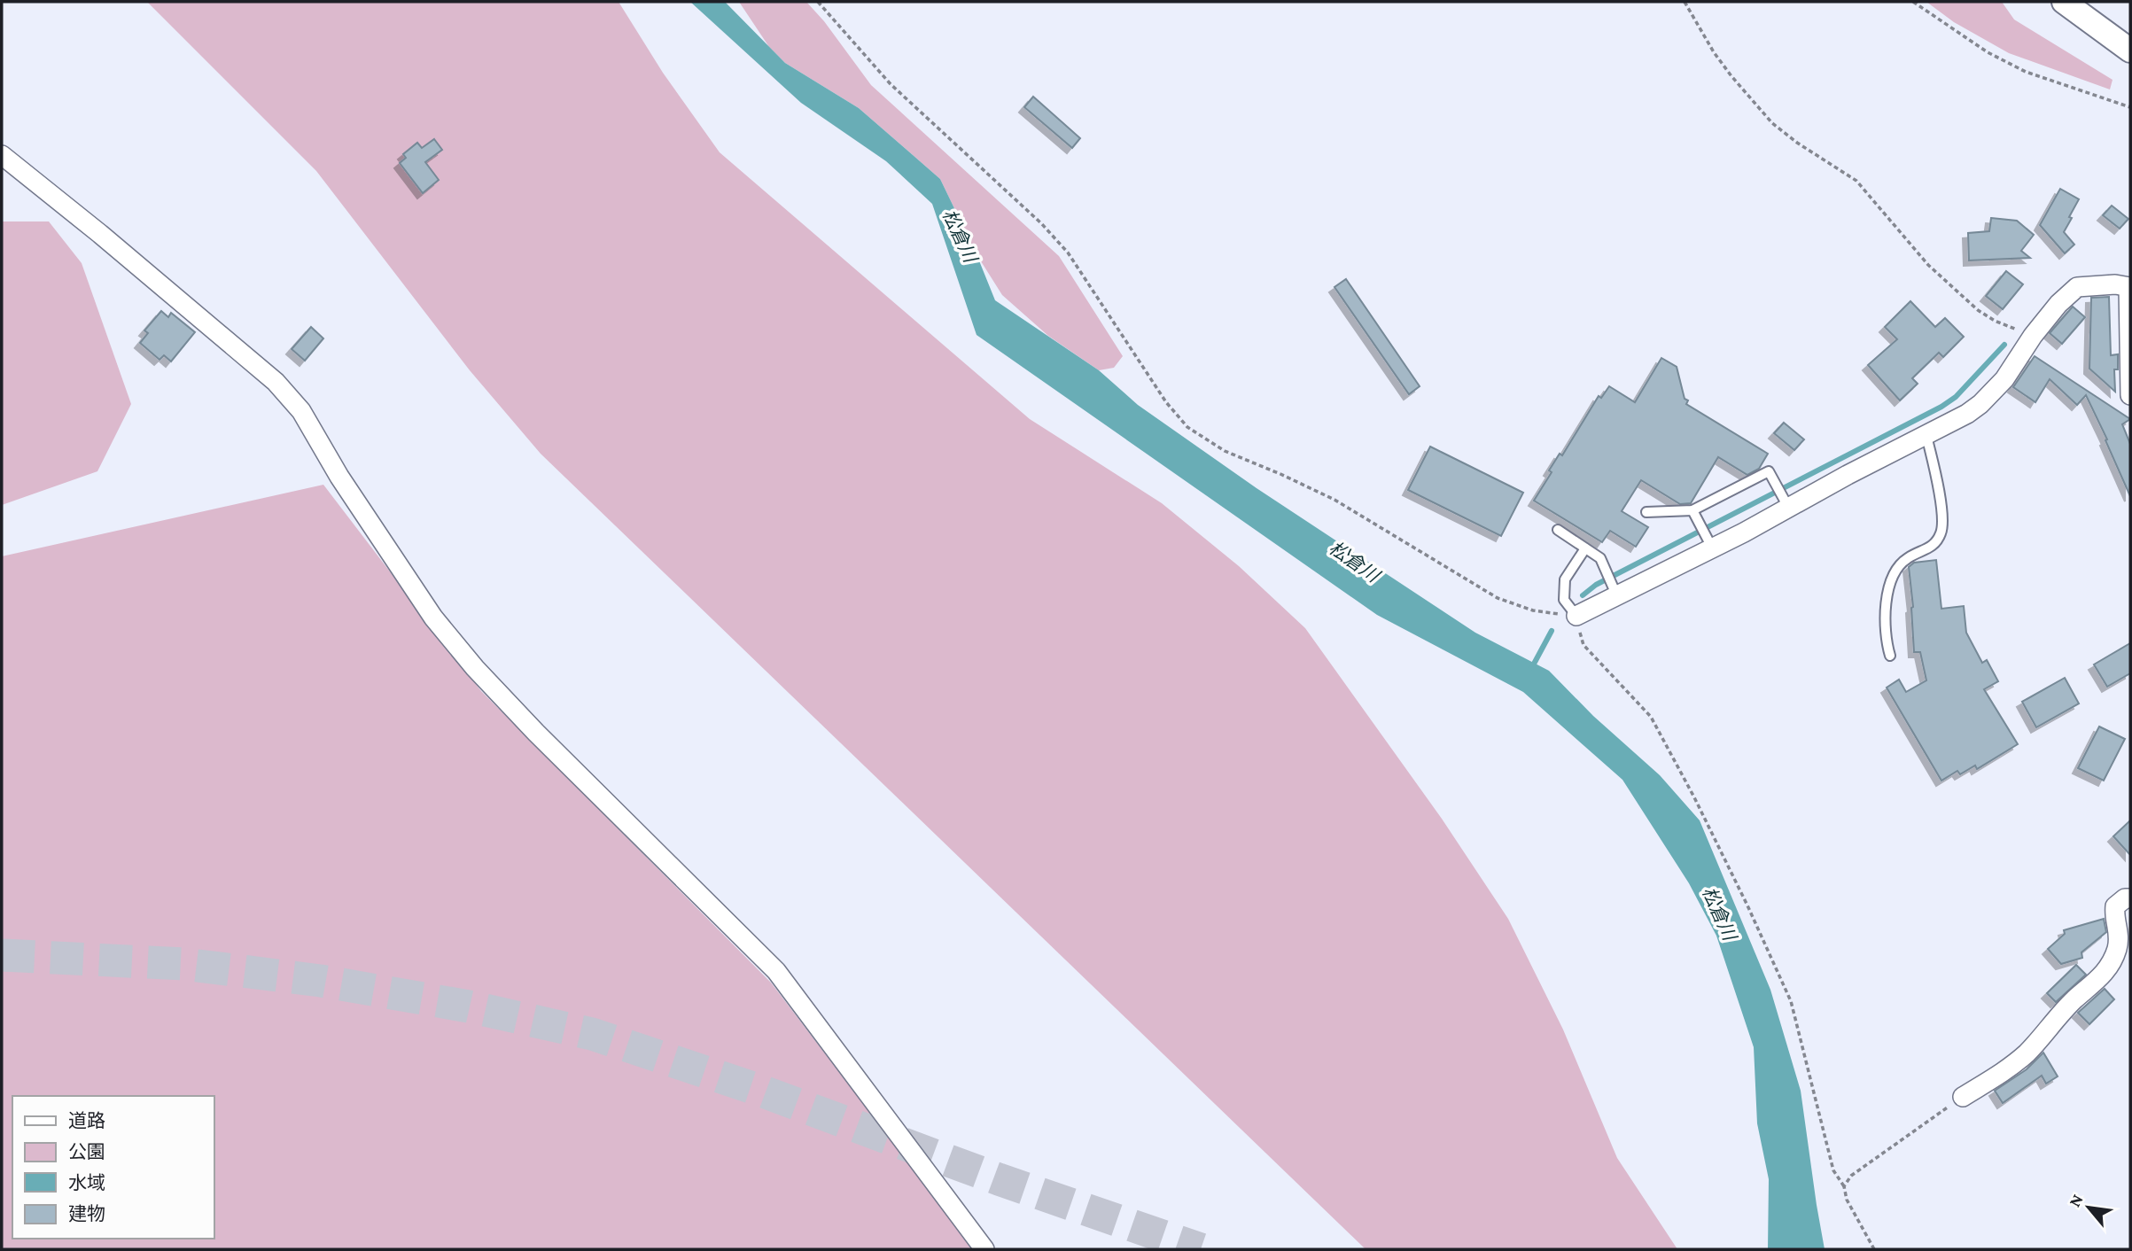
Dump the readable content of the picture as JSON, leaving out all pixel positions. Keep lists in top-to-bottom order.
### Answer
{
  "water": ["松倉川"],
  "legend": [
    "道路",
    "公園",
    "水域",
    "建物"
  ],
  "north": "top left"
}
